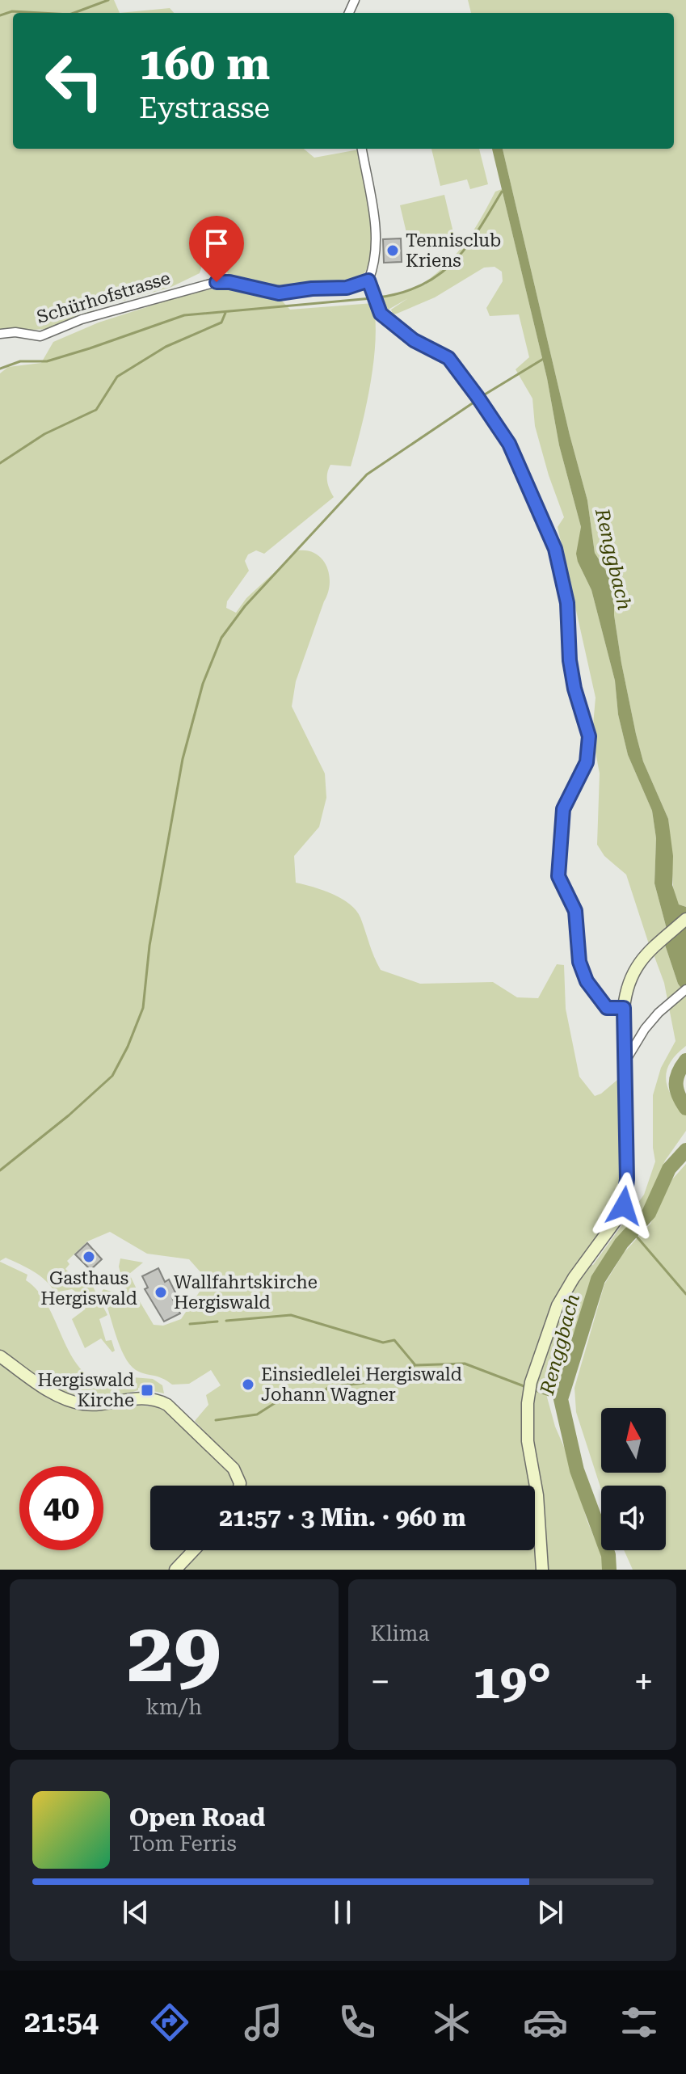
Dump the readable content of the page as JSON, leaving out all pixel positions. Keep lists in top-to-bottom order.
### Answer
{
  "streets": {
    "street": ["Schürhofstrasse"]
  },
  "water": ["Renggbach"],
  "places": {
    "other": [
      "Tennisclub Kriens",
      "Gasthaus Hergiswald",
      "Wallfahrtskirche Hergiswald",
      "Einsiedlelei Hergiswald Johann Wagner"
    ],
    "transit": ["Hergiswald Kirche"]
  },
  "north": "top",
  "page": {
    "turn": ["160 m", "Eystrasse"],
    "limit": "40",
    "trip": "21:57 · 3 Min. · 960 m",
    "tile": [
      ["29", "km/h"],
      "Klima"
    ],
    "heat": ["−", "19°", "+"],
    "song": ["Open Road", "Tom Ferris"],
    "tabs": "21:54"
  }
}
